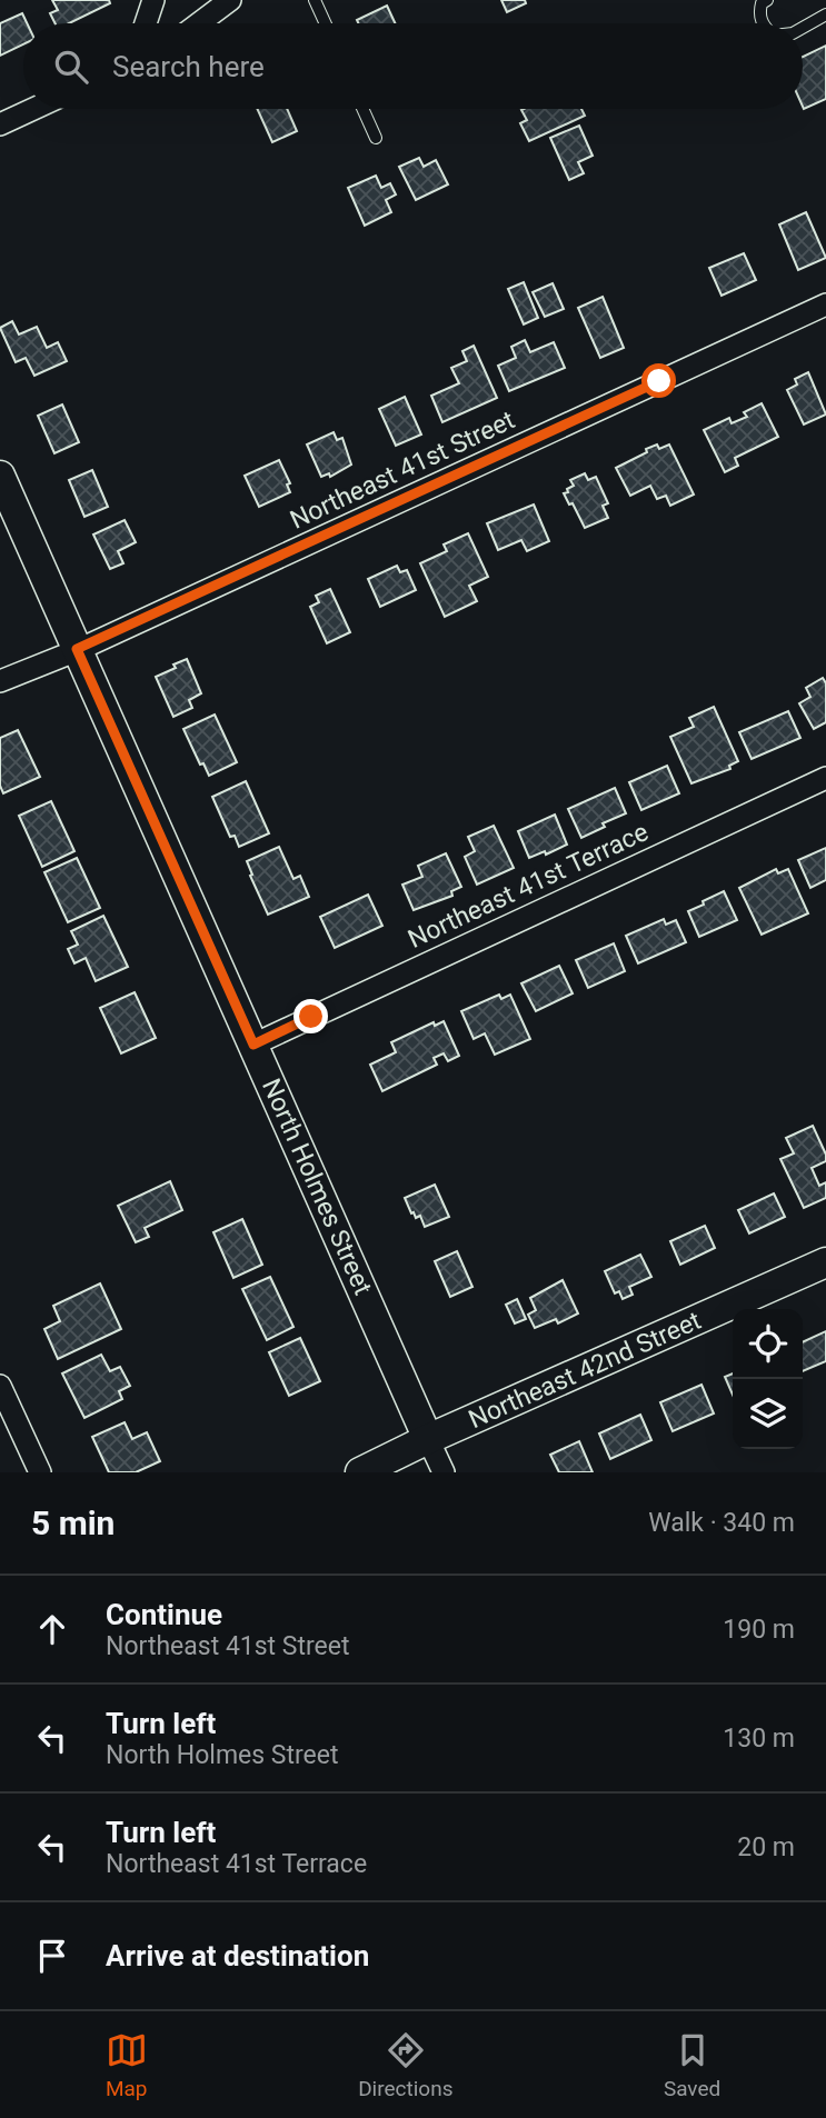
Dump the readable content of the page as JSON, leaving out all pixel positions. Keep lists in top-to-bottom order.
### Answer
{
  "streets": {
    "street": [
      "Northeast 41st Street",
      "Northeast 41st Terrace",
      "North Holmes Street",
      "Northeast 42nd Street"
    ]
  },
  "crossings": [
    ["Northeast 41st Street", "North Holmes Street"],
    ["Northeast 41st Terrace", "North Holmes Street"],
    ["North Holmes Street", "Northeast 42nd Street"]
  ],
  "page": {
    "search": "Search here",
    "heading": ["5 min", "Walk · 340 m"],
    "list": [
      ["Continue", "Northeast 41st Street", "190 m"],
      ["Turn left", "North Holmes Street", "130 m"],
      ["Turn left", "Northeast 41st Terrace", "20 m"],
      "Arrive at destination"
    ],
    "nav": ["Map", "Directions", "Saved"]
  }
}
